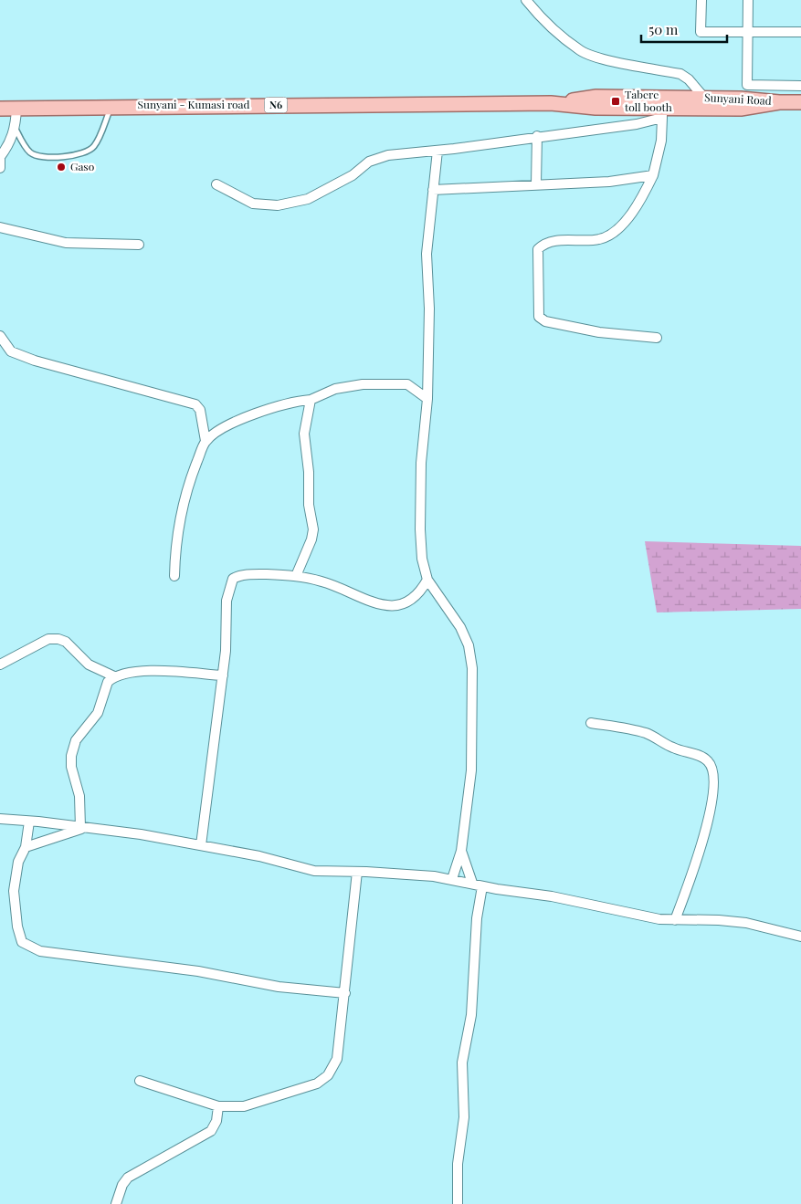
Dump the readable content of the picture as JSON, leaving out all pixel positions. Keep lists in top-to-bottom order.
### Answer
{
  "streets": {
    "main road": ["Sunyani Road", "Sunyani - Kumasi road", "N6"]
  },
  "crossings": [
    ["Sunyani Road", "Sunyani - Kumasi road"],
    ["Sunyani Road", "N6"]
  ],
  "places": {
    "transit": ["Tabere toll booth"],
    "other": ["Gaso"]
  },
  "scale_bar": "50 m"
}
